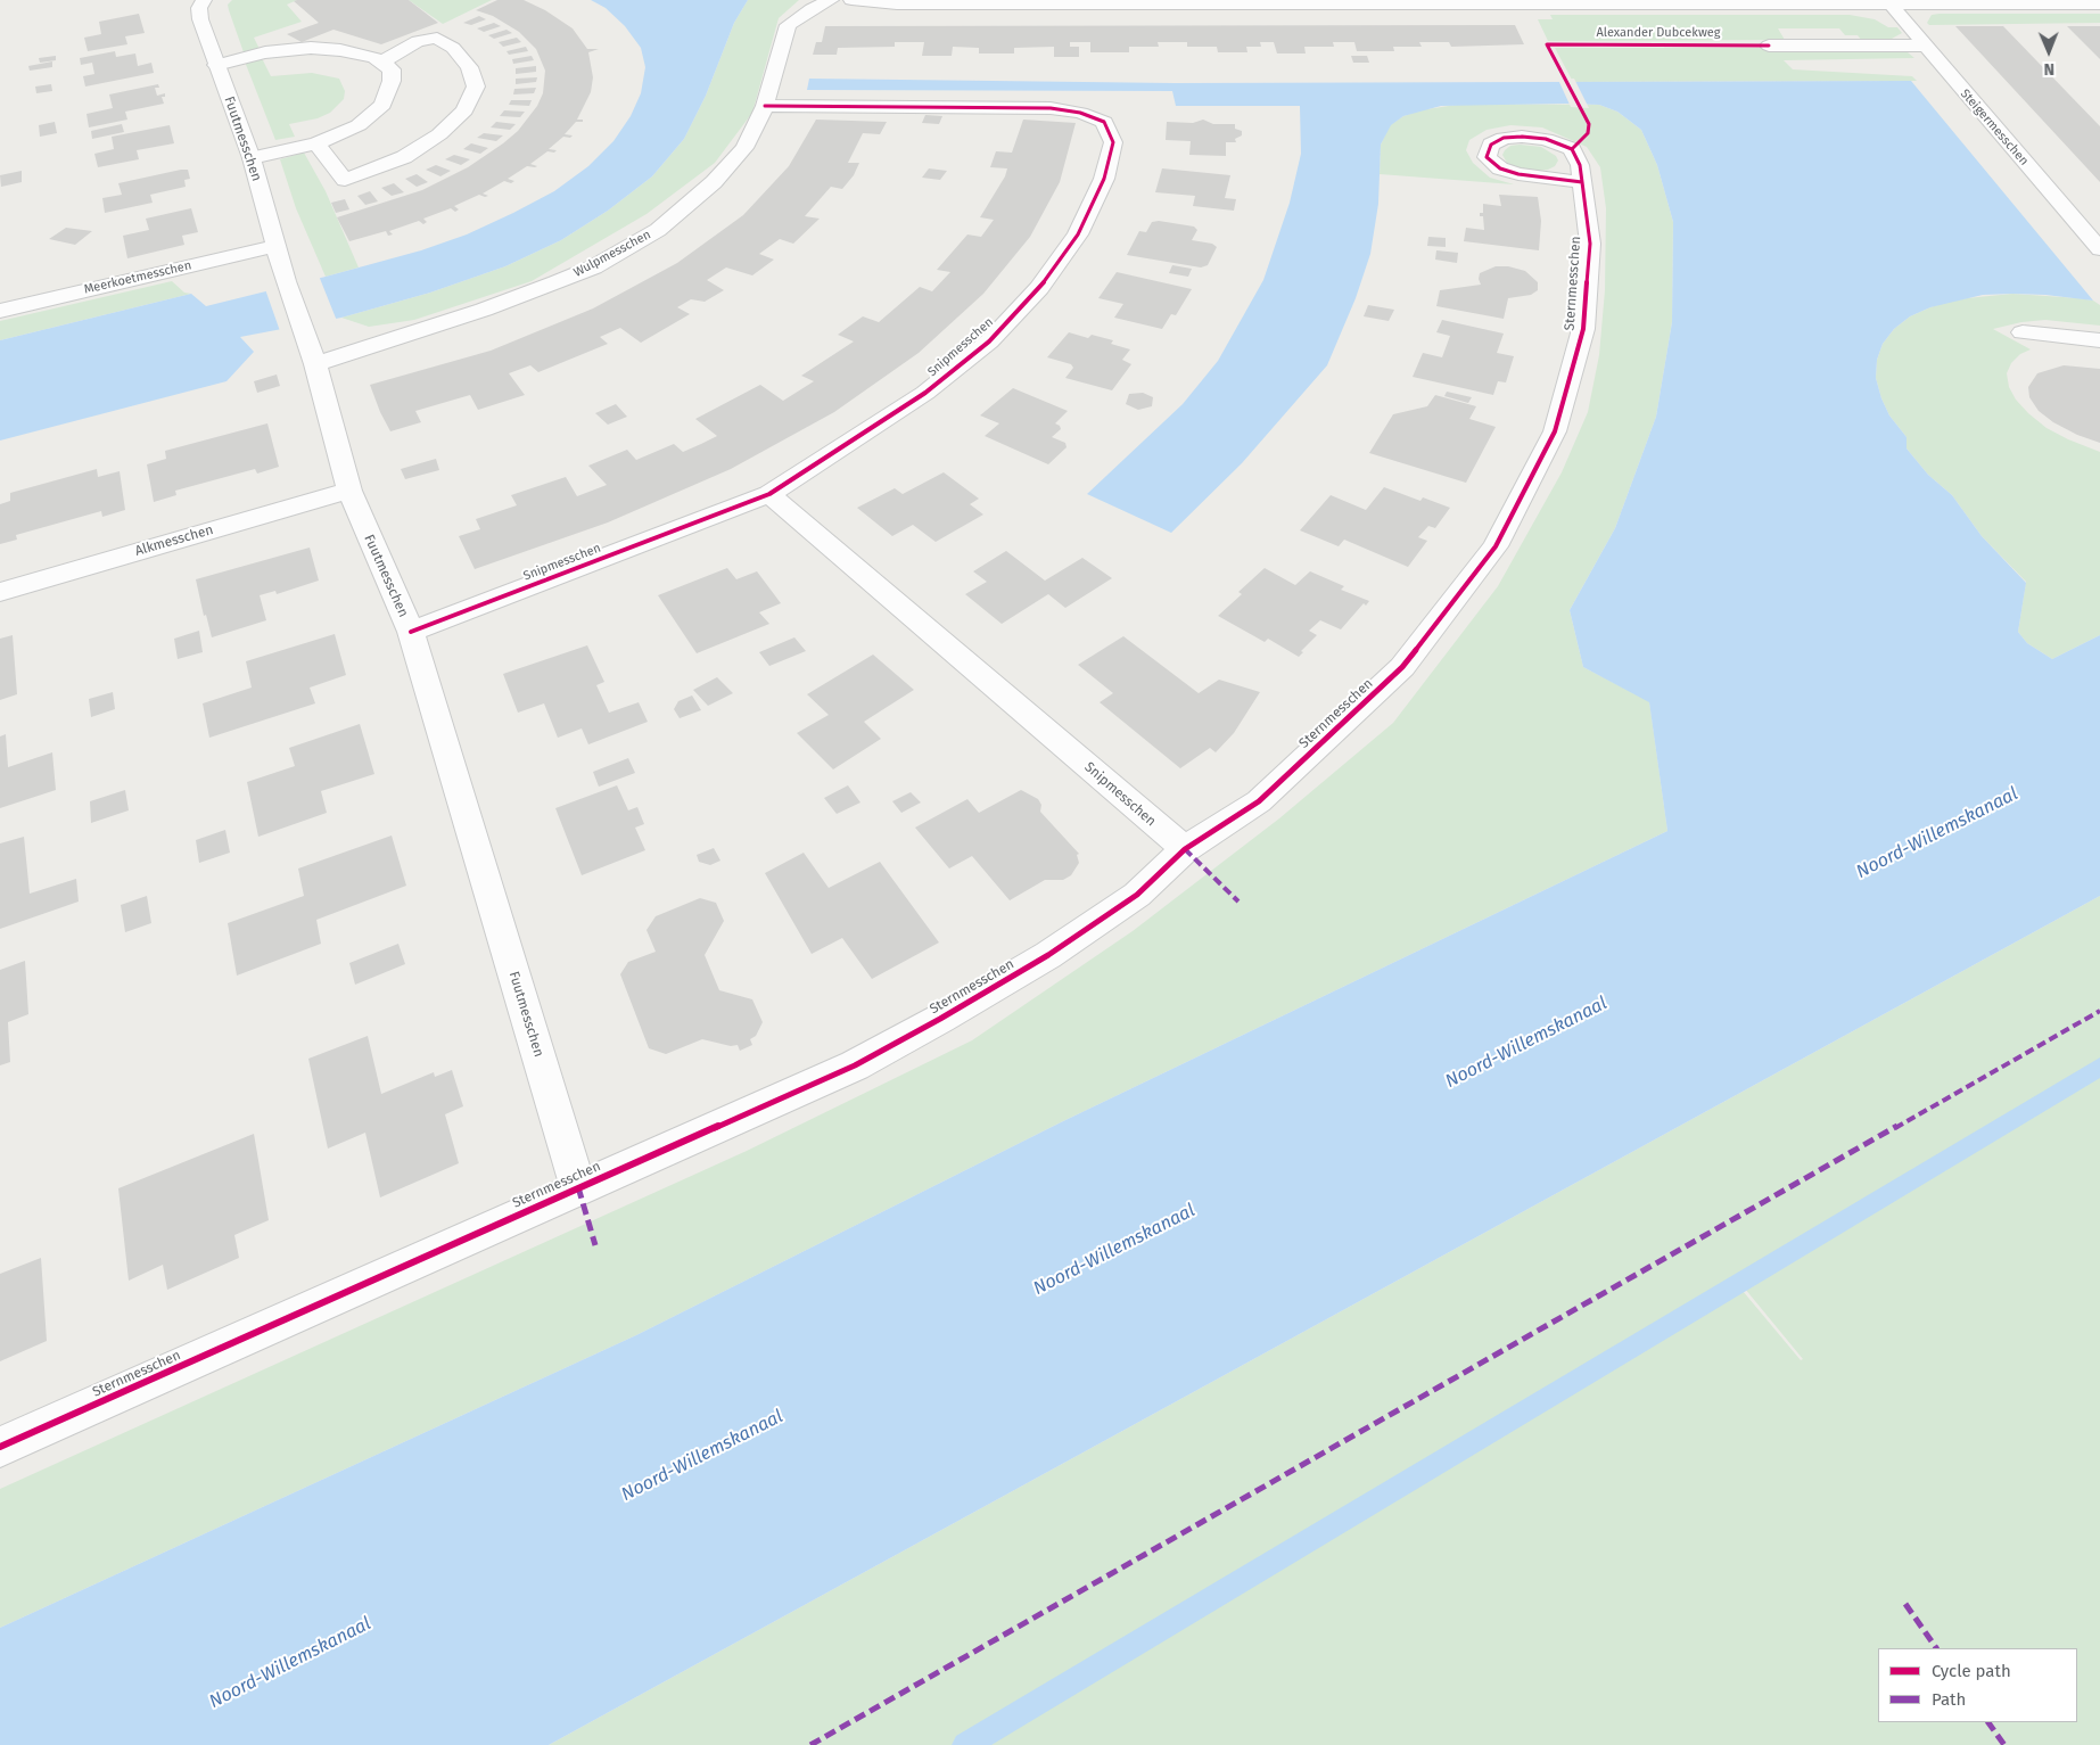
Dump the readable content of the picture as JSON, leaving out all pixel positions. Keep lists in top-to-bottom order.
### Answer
{
  "streets": {
    "street": [
      "Alexander Dubcekweg",
      "Steigermesschen",
      "Fuutmesschen",
      "Wulpmesschen",
      "Meerkoetmesschen",
      "Sternmesschen",
      "Snipmesschen",
      "Alkmesschen"
    ]
  },
  "crossings": [
    ["Alexander Dubcekweg", "Steigermesschen"],
    ["Fuutmesschen", "Wulpmesschen"],
    ["Fuutmesschen", "Meerkoetmesschen"],
    ["Fuutmesschen", "Sternmesschen"],
    ["Fuutmesschen", "Snipmesschen"],
    ["Fuutmesschen", "Alkmesschen"],
    ["Wulpmesschen", "Snipmesschen"],
    ["Sternmesschen", "Snipmesschen"]
  ],
  "water": ["Noord-Willemskanaal"],
  "legend": ["Cycle path", "Path"],
  "north": "bottom"
}
